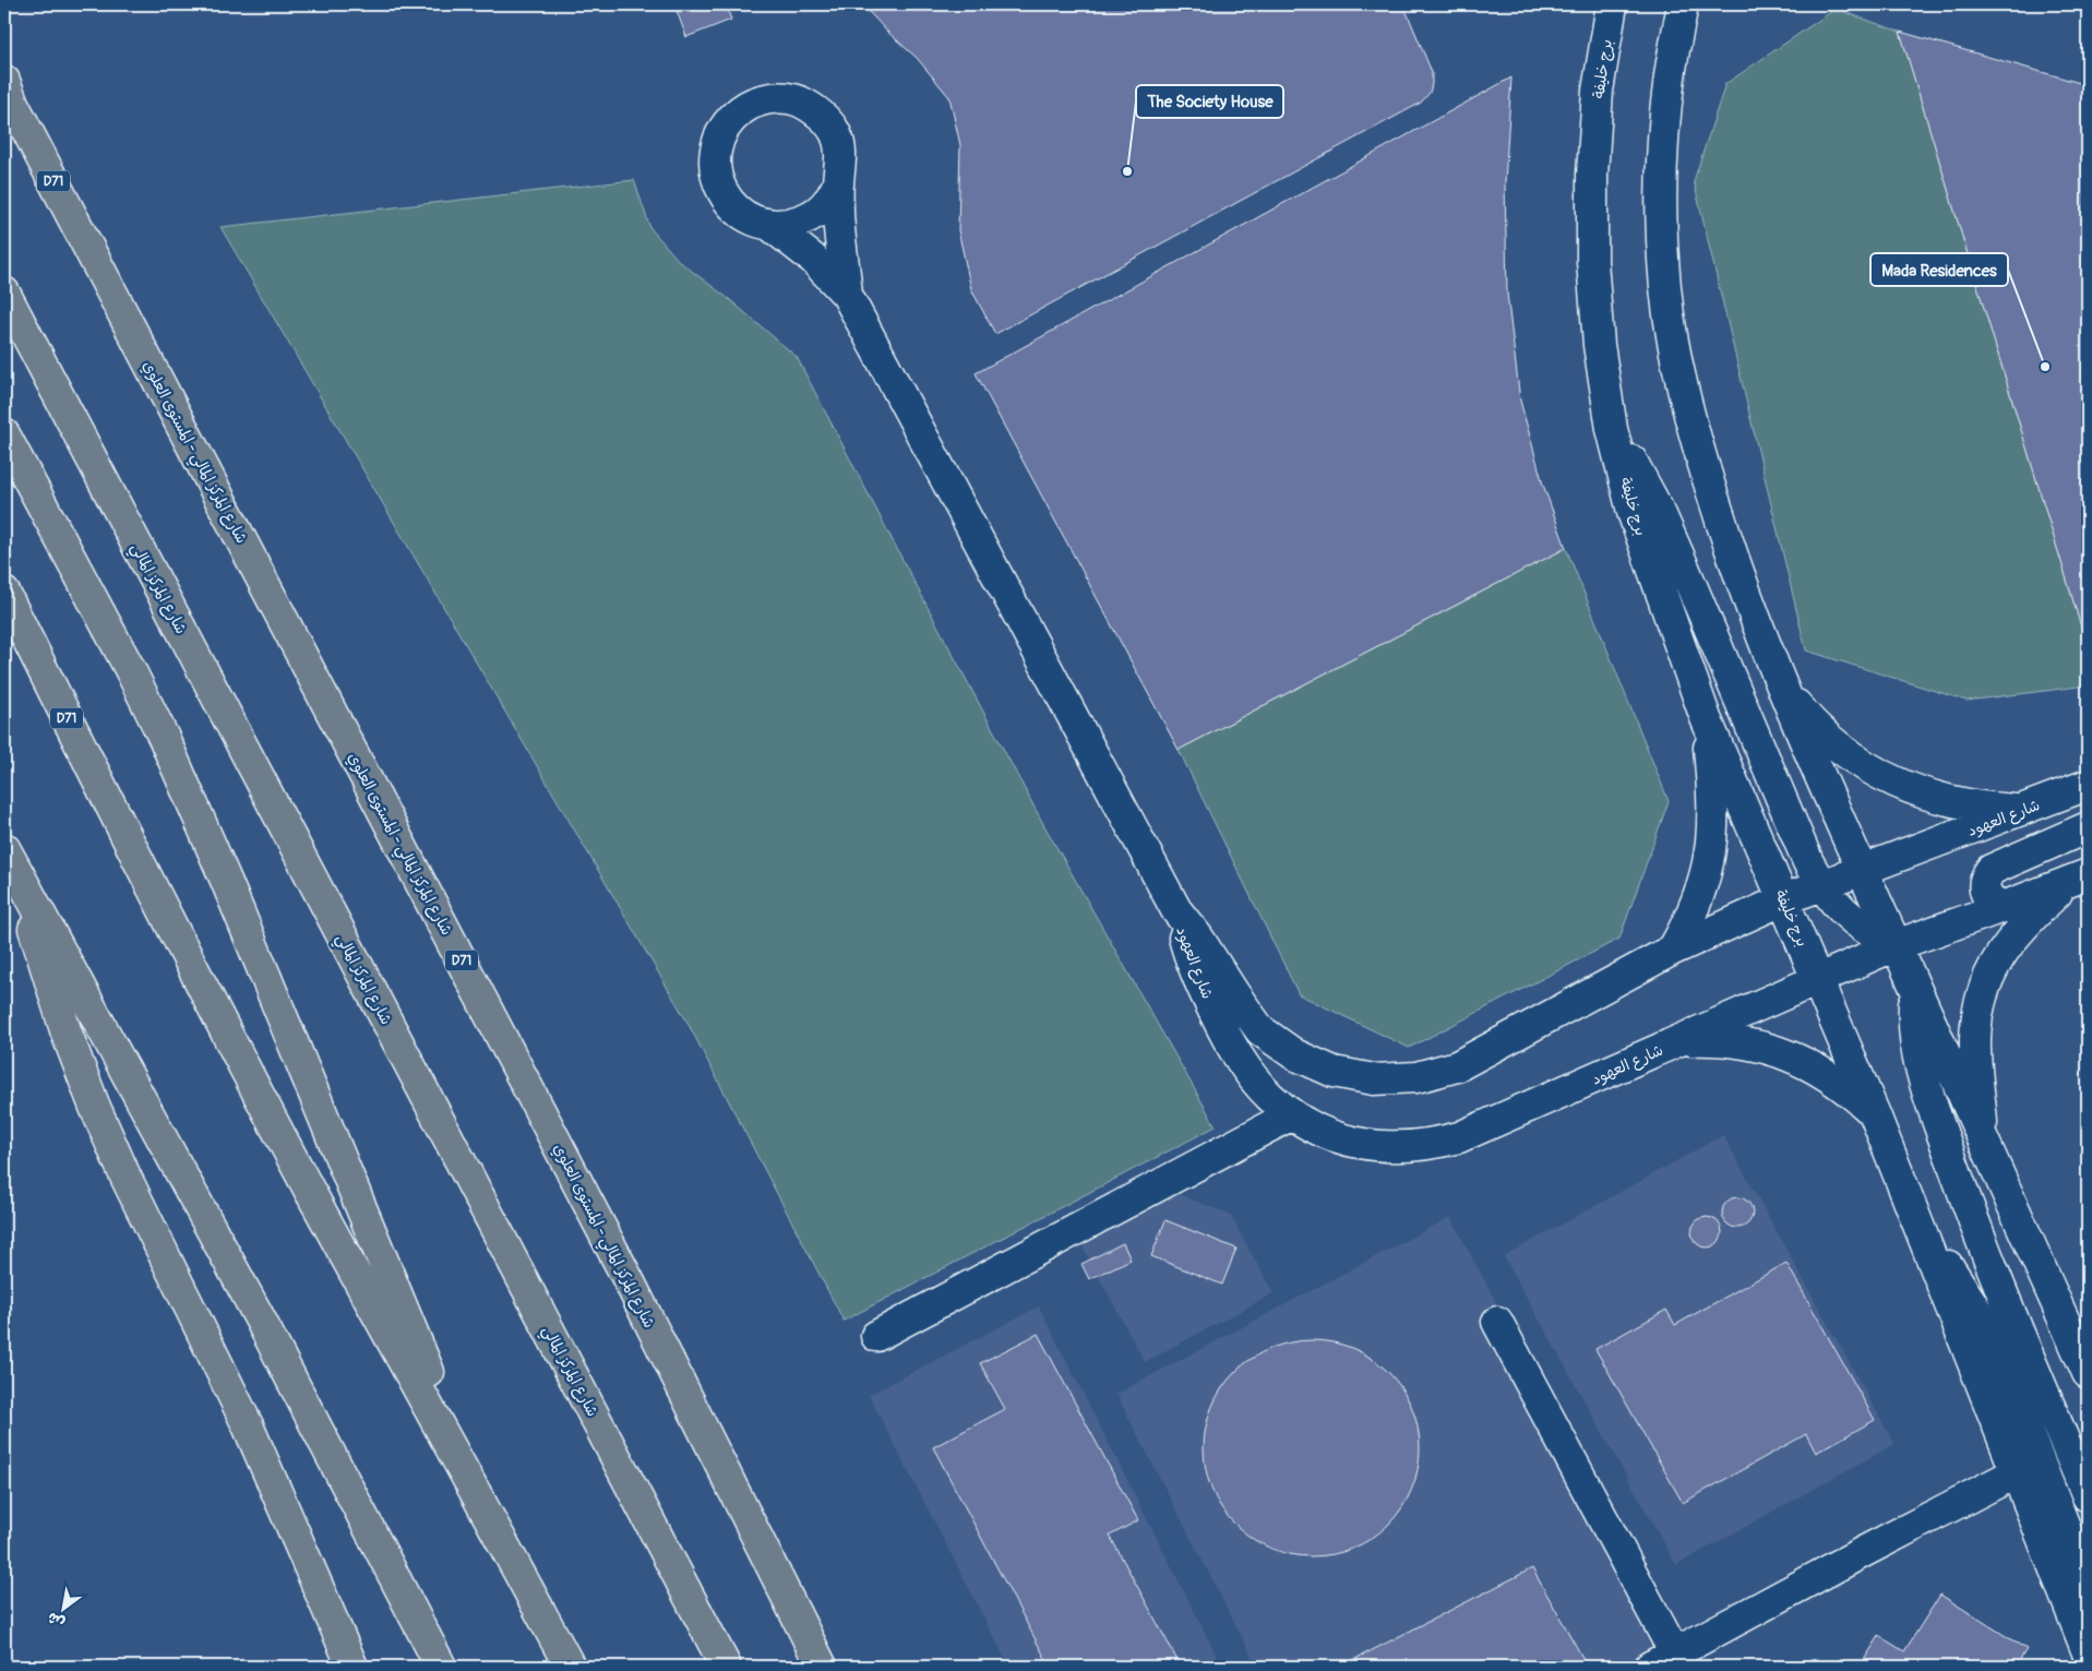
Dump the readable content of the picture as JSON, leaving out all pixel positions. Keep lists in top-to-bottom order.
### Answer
{
  "streets": {
    "main road": ["D71", "شارع المركز المالي - المستوى العلوي", "شارع المركز المالي"],
    "street": ["برج خليفة", "شارع العهود"]
  },
  "crossings": [
    ["برج خليفة", "شارع العهود"]
  ],
  "places": ["The Society House", "Mada Residences"],
  "north": "bottom left"
}
